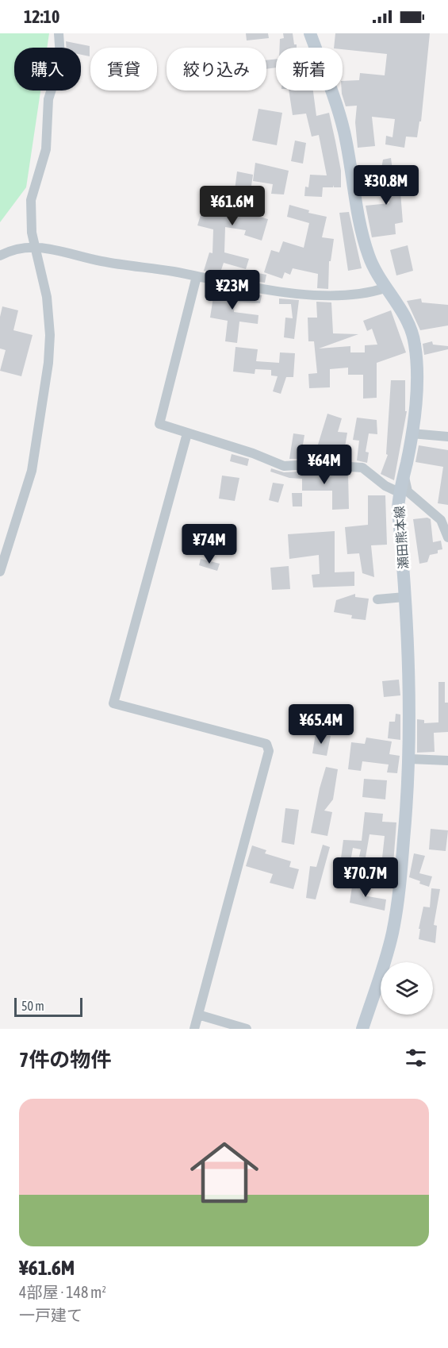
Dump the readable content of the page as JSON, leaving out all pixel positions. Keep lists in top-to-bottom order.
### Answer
{
  "streets": {
    "main road": ["瀬田熊本線"]
  },
  "scale_bar": "50 m",
  "page": {
    "status": "12:10",
    "chip": [
      "購入",
      "賃貸",
      "絞り込み",
      "新着"
    ],
    "price": [
      "¥30.8M",
      "¥61.6M",
      "¥23M",
      "¥64M",
      "¥74M",
      "¥65.4M",
      "¥70.7M"
    ],
    "scale": "50 m",
    "heading": "7件の物件",
    "list": [
      {
        "name": "¥61.6M",
        "note": "4部屋 · 148 m² · 一戸建て"
      }
    ]
  }
}
